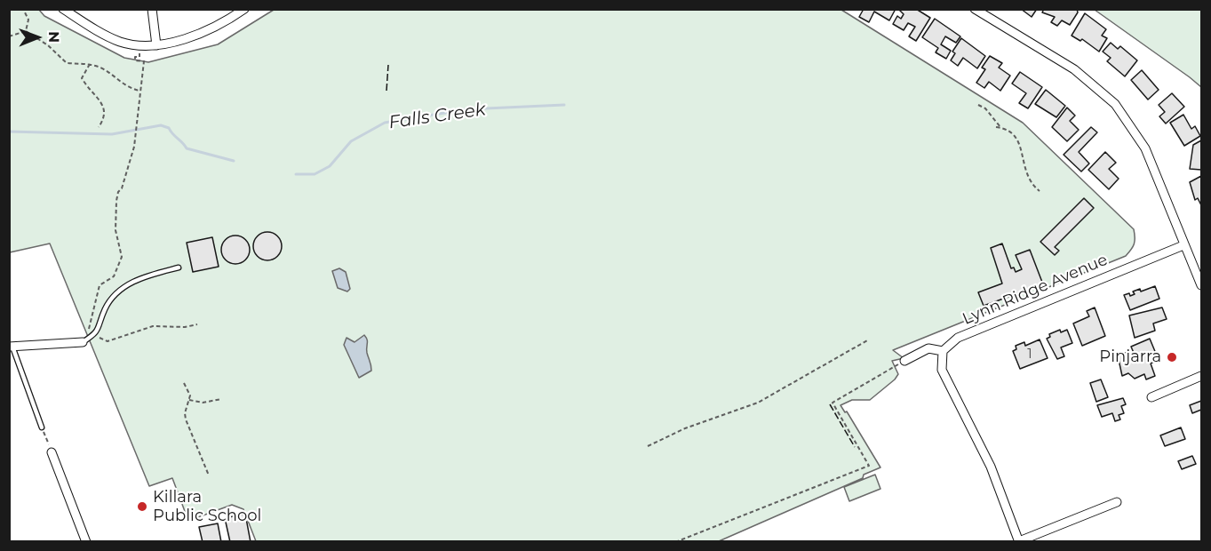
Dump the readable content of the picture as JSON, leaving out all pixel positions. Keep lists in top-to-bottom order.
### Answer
{
  "streets": {
    "street": ["Lynn Ridge Avenue"]
  },
  "water": ["Falls Creek"],
  "places": ["Pinjarra", "Killara Public School"],
  "house_numbers": ["1"],
  "north": "right"
}
